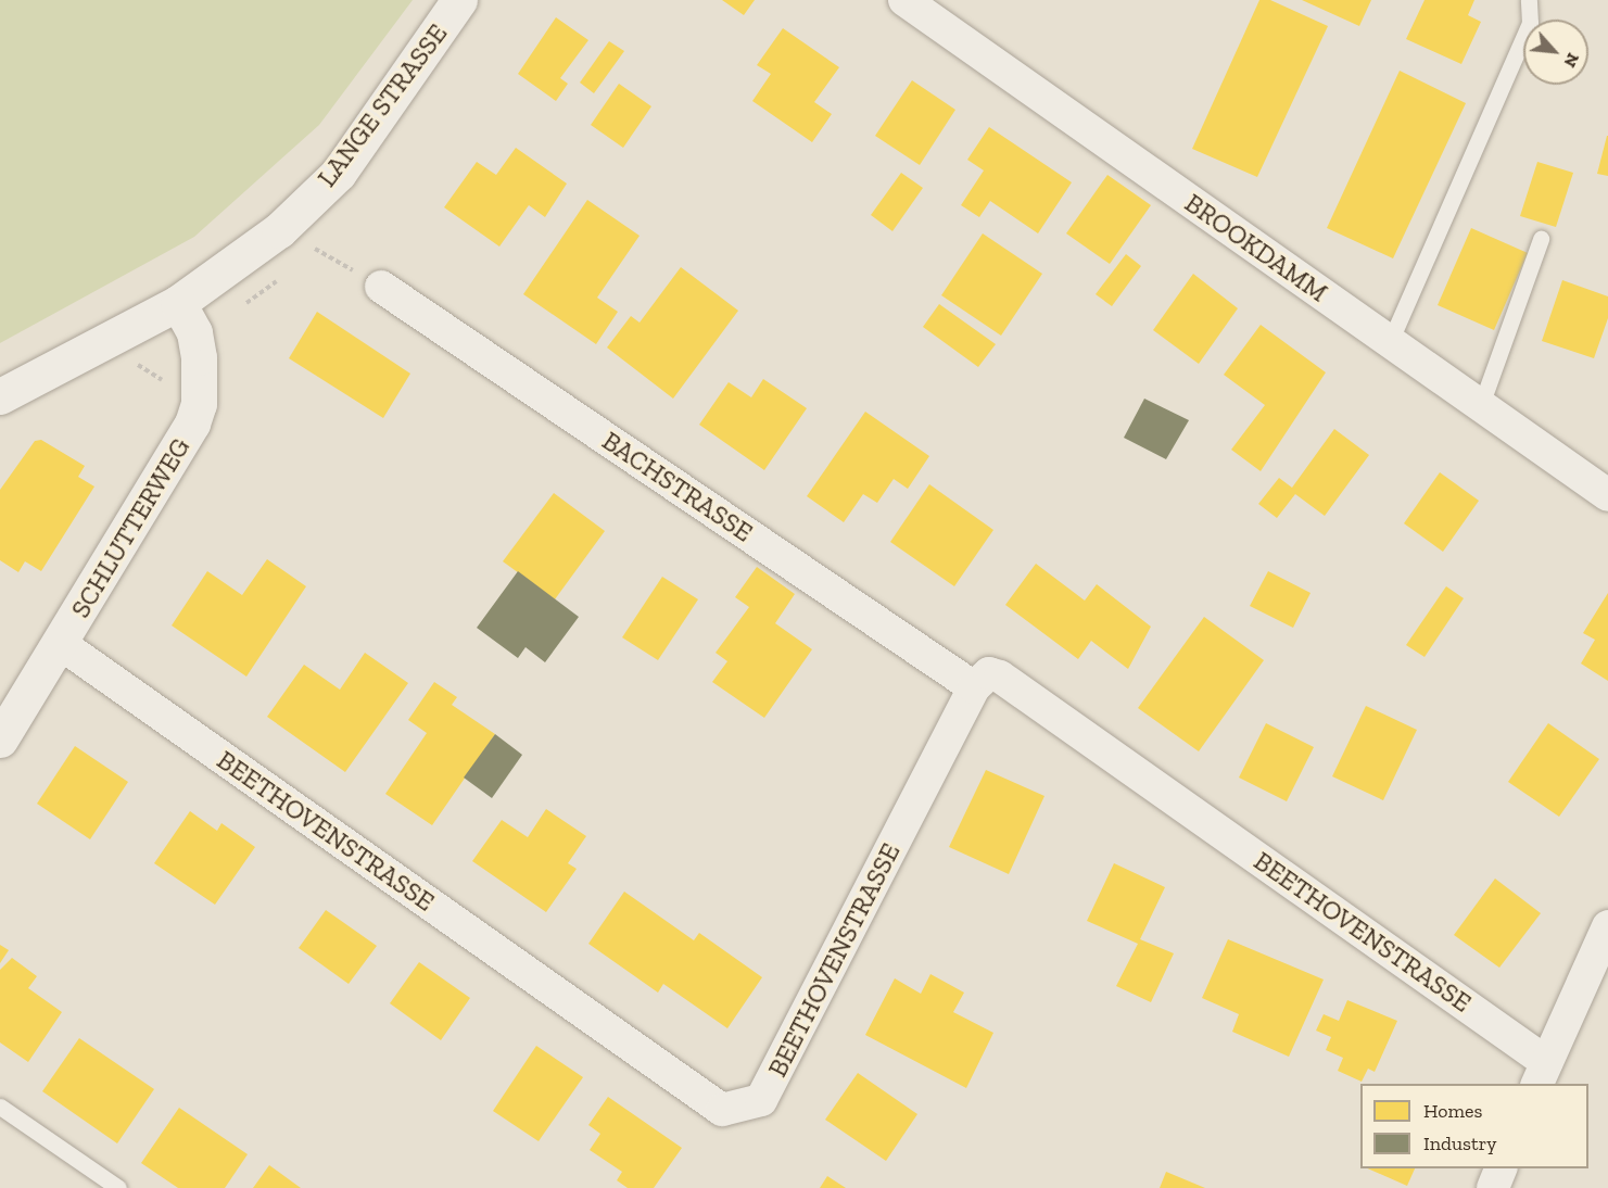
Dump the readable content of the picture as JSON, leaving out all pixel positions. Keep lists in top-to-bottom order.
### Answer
{
  "streets": {
    "street": [
      "LANGE STRASSE",
      "BROOKDAMM",
      "BACHSTRASSE",
      "SCHLUTTERWEG",
      "BEETHOVENSTRASSE"
    ]
  },
  "crossings": [
    ["LANGE STRASSE", "SCHLUTTERWEG"],
    ["BACHSTRASSE", "BEETHOVENSTRASSE"],
    ["SCHLUTTERWEG", "BEETHOVENSTRASSE"]
  ],
  "legend": ["Homes", "Industry"],
  "north": "bottom right"
}
